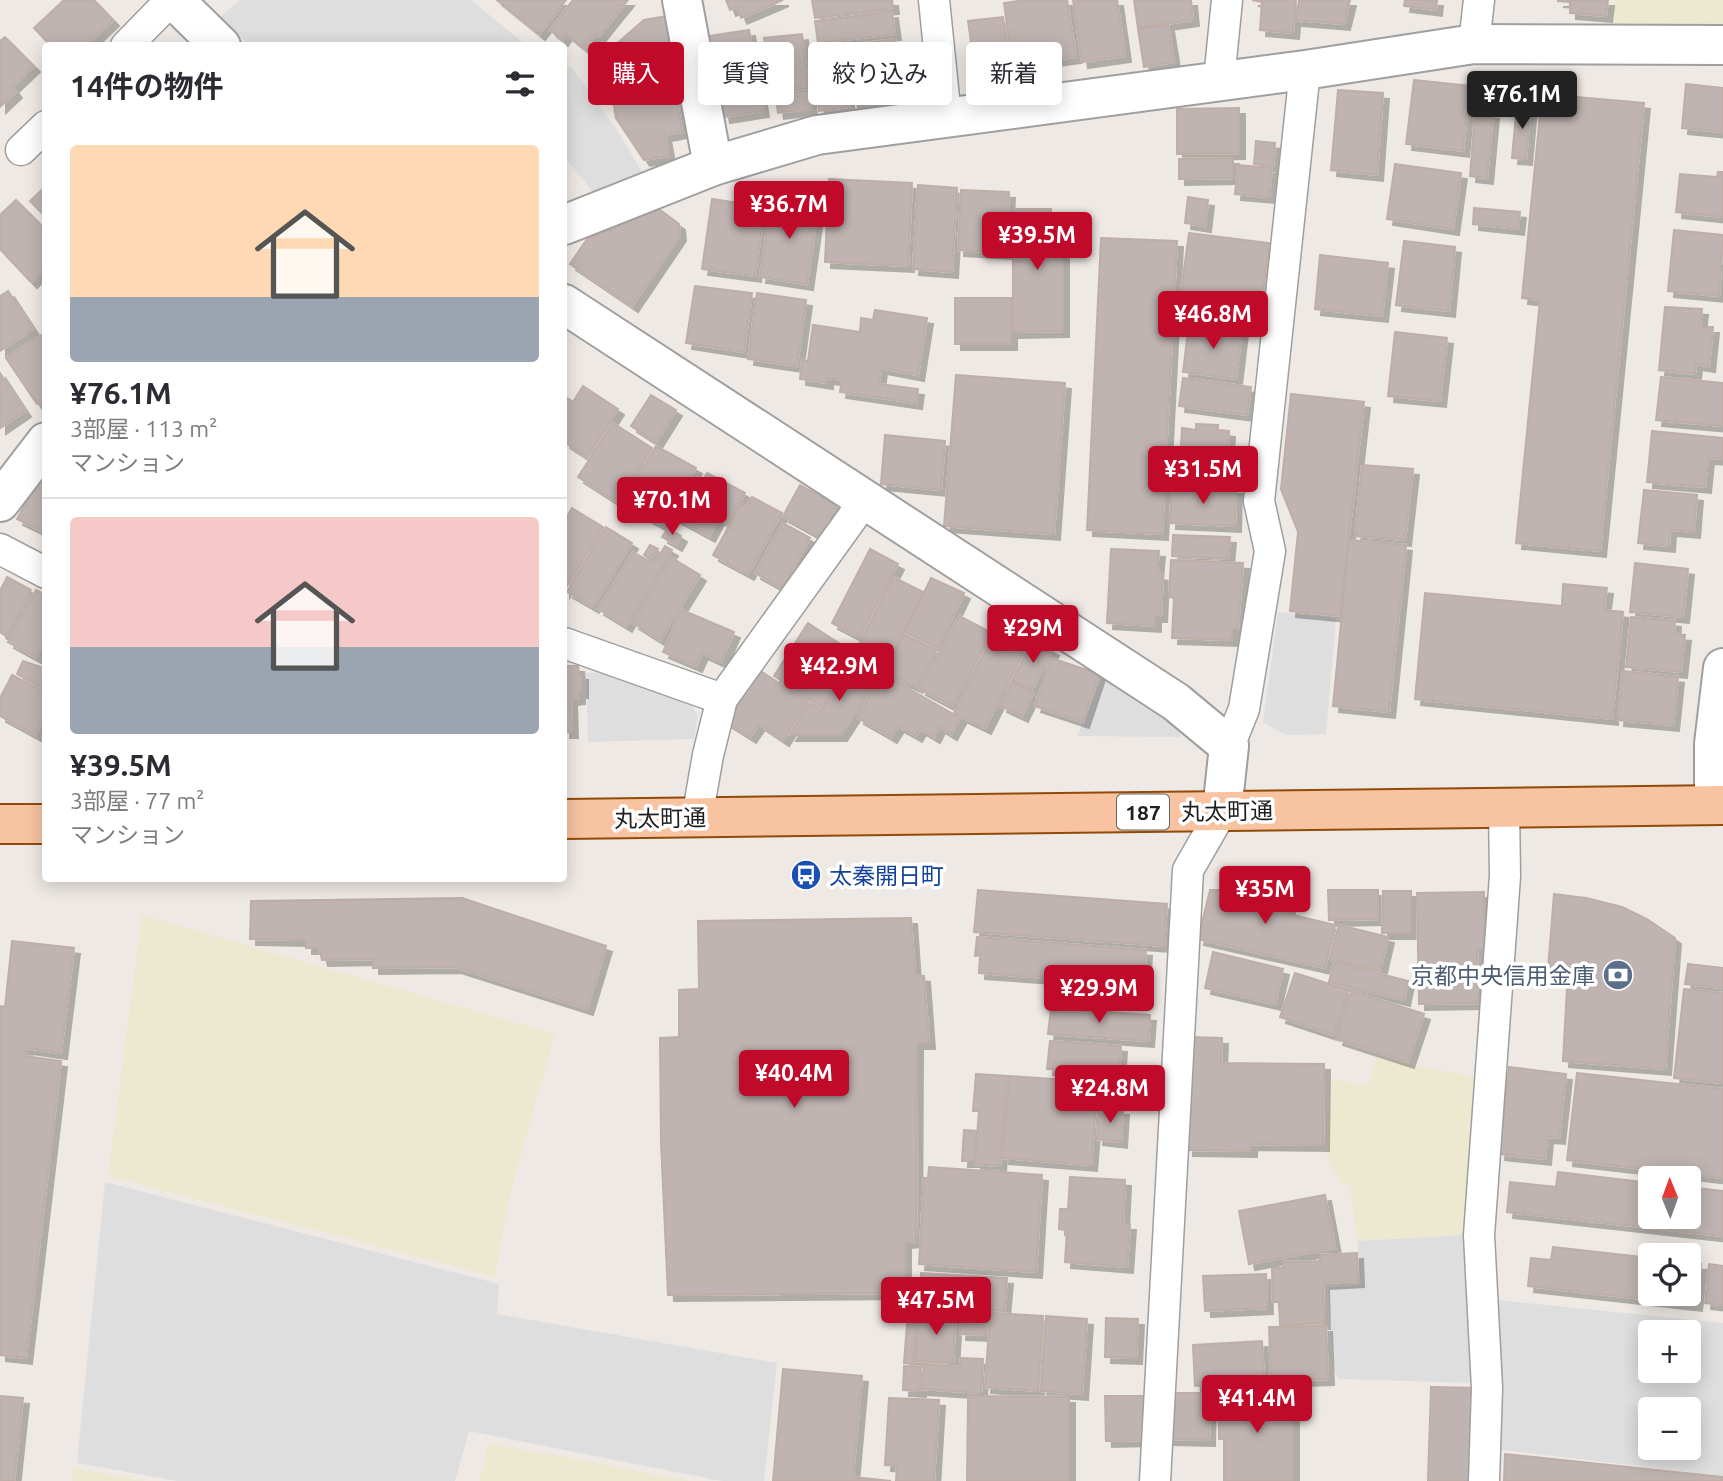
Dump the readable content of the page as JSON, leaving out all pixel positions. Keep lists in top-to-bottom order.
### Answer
{
  "streets": {
    "main road": ["丸太町通", "187"]
  },
  "places": {
    "bus stop": ["太秦開日町"],
    "bank": ["京都中央信用金庫"]
  },
  "north": "top",
  "page": {
    "chip": [
      "購入",
      "賃貸",
      "絞り込み",
      "新着"
    ],
    "heading": "14件の物件",
    "price": [
      "¥76.1M",
      "¥36.7M",
      "¥39.5M",
      "¥46.8M",
      "¥31.5M",
      "¥70.1M",
      "¥29M",
      "¥42.9M",
      "¥35M",
      "¥29.9M",
      "¥40.4M",
      "¥24.8M",
      "¥47.5M",
      "¥41.4M"
    ],
    "list": [
      {
        "name": "¥76.1M",
        "note": "3部屋 · 113 m² · マンション"
      },
      {
        "name": "¥39.5M",
        "note": "3部屋 · 77 m² · マンション"
      }
    ],
    "map_buttons": ["+", "−"]
  }
}
